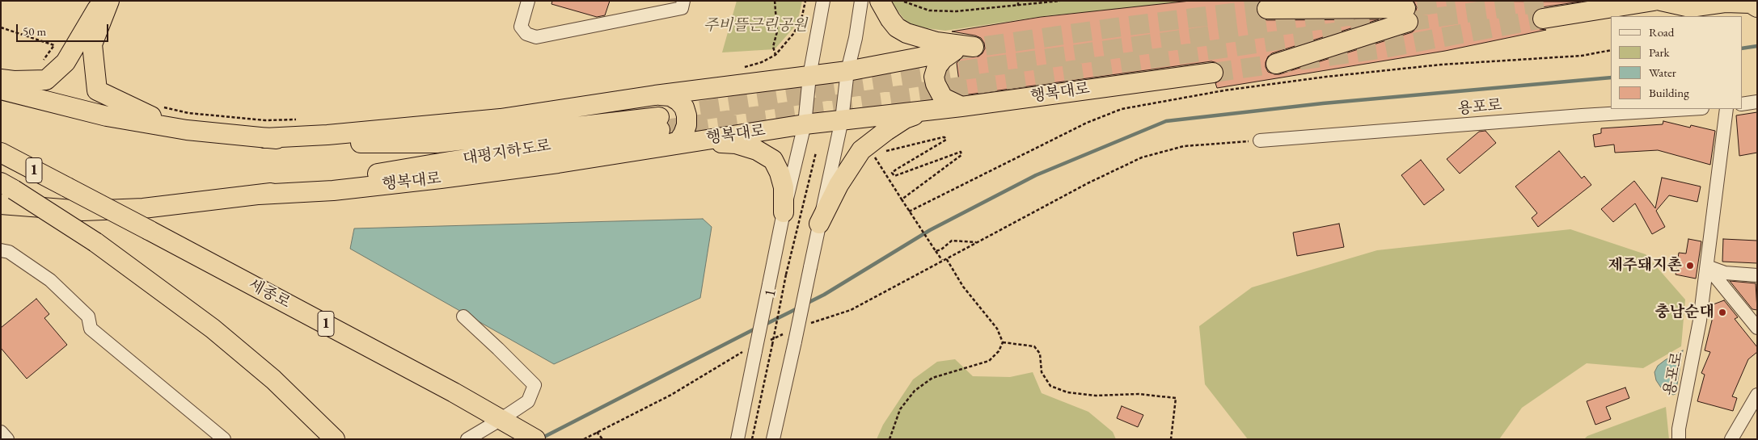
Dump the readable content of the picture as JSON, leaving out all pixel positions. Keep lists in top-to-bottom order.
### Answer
{
  "streets": {
    "highway": [
      "행복대로",
      "대평지하도로",
      "1",
      "세종로"
    ],
    "street": ["용포로"]
  },
  "crossings": [
    ["행복대로", "대평지하도로"]
  ],
  "parks": ["주비뜰근린공원"],
  "places": ["제주돼지촌", "충남순대"],
  "legend": [
    "Road",
    "Park",
    "Water",
    "Building"
  ],
  "scale_bar": "50 m"
}
